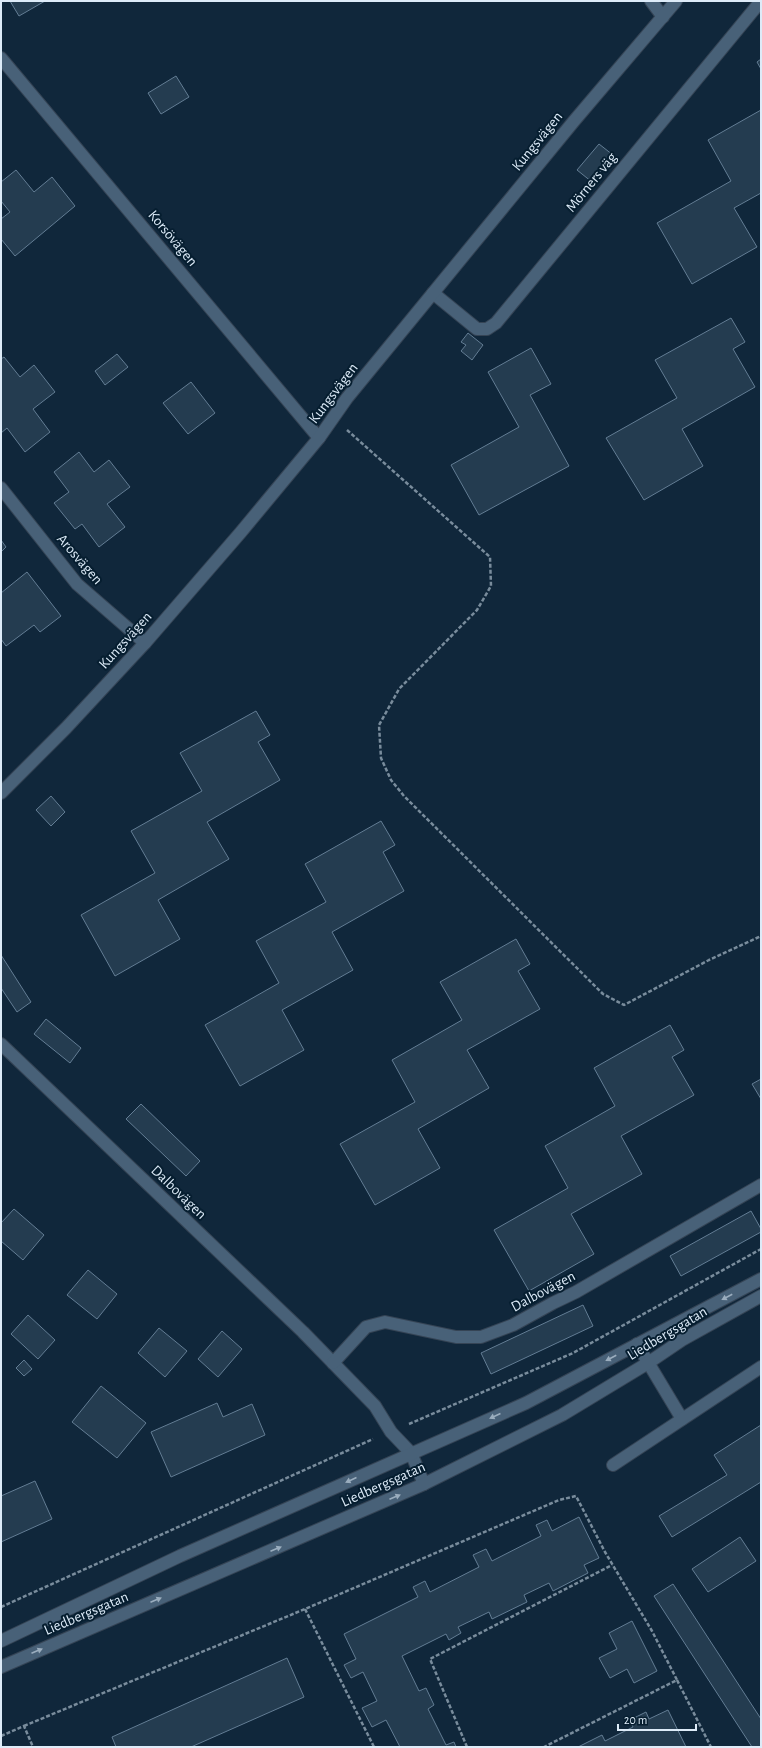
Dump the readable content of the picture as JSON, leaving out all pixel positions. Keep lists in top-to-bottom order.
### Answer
{
  "streets": {
    "street": [
      "Kungsvägen",
      "Mörners väg",
      "Korsövägen",
      "Arosvägen",
      "Dalbovägen",
      "Liedbergsgatan"
    ]
  },
  "crossings": [
    ["Kungsvägen", "Mörners väg"],
    ["Kungsvägen", "Korsövägen"],
    ["Kungsvägen", "Arosvägen"],
    ["Dalbovägen", "Liedbergsgatan"]
  ],
  "scale_bar": "20 m"
}
